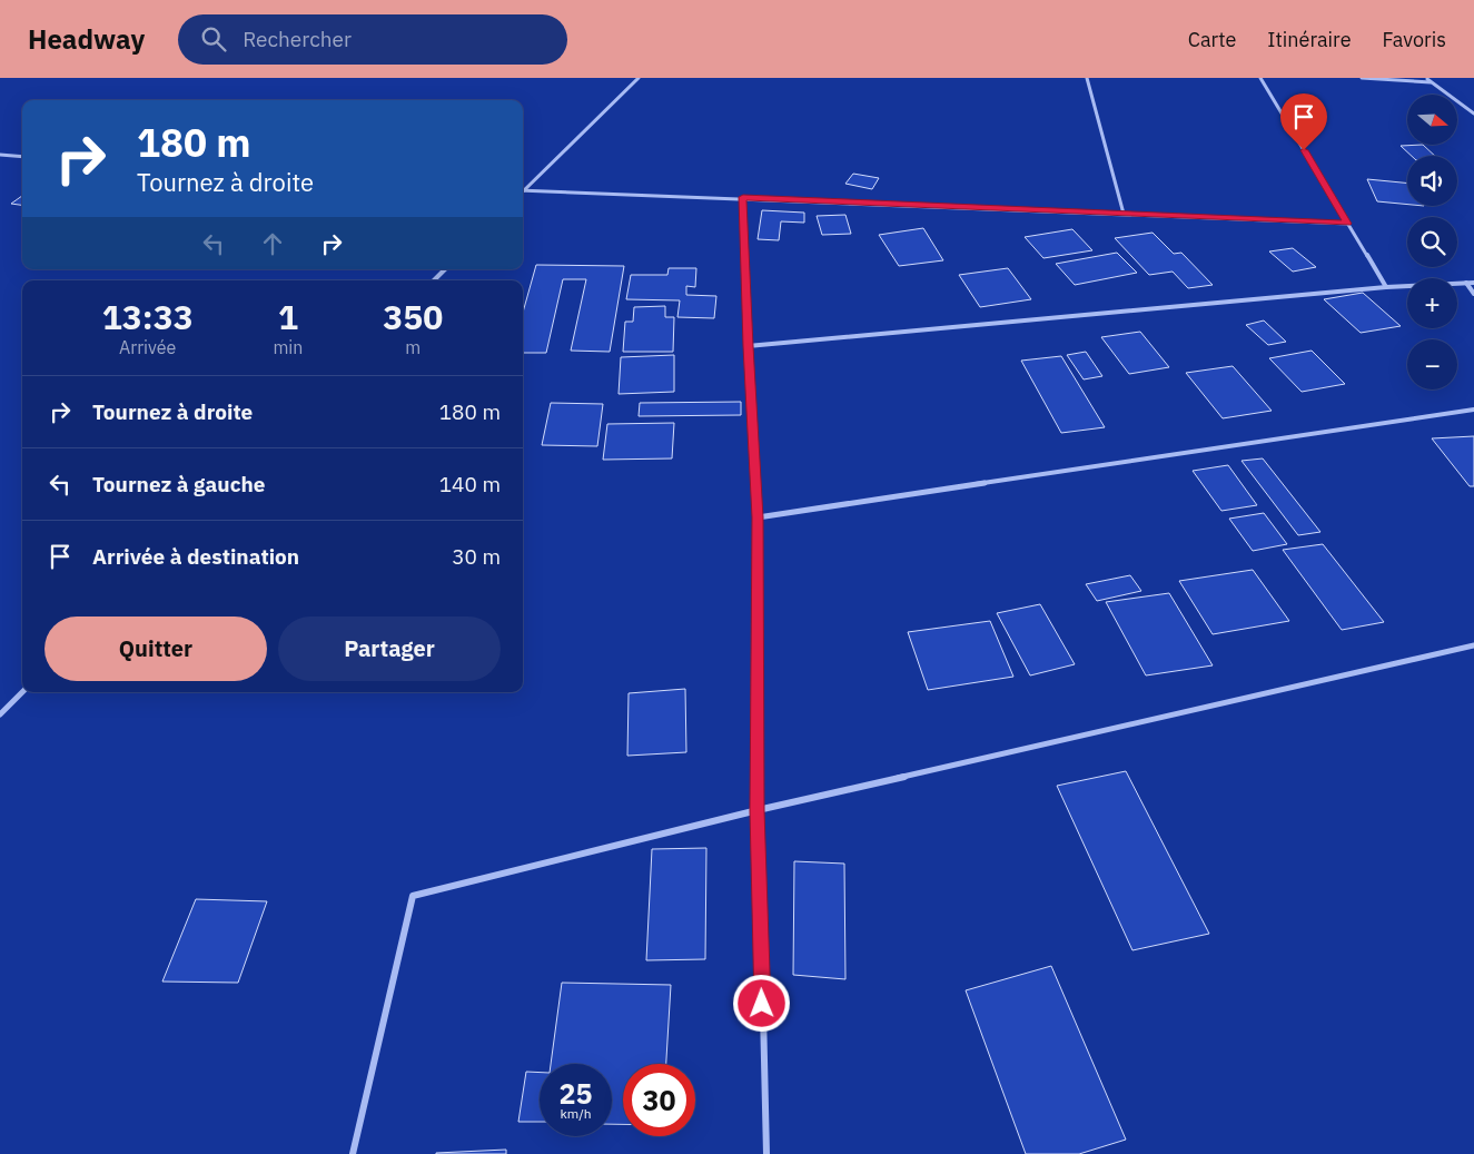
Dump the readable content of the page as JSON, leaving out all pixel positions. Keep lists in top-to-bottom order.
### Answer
{
  "north": "right",
  "page": {
    "header": "Headway",
    "search": "Rechercher",
    "nav": ["Carte", "Itinéraire", "Favoris"],
    "map_buttons": ["+", "−"],
    "turn": ["180 m", "Tournez à droite"],
    "eta": [
      "13:33",
      "Arrivée",
      "1",
      "min",
      "350",
      "m"
    ],
    "list": [
      {
        "name": "Tournez à droite",
        "value": "180 m"
      },
      {
        "name": "Tournez à gauche",
        "value": "140 m"
      },
      {
        "name": "Arrivée à destination",
        "value": "30 m"
      }
    ],
    "buttons": ["Quitter", "Partager"],
    "speed": "25 km/h",
    "limit": "30"
  }
}
